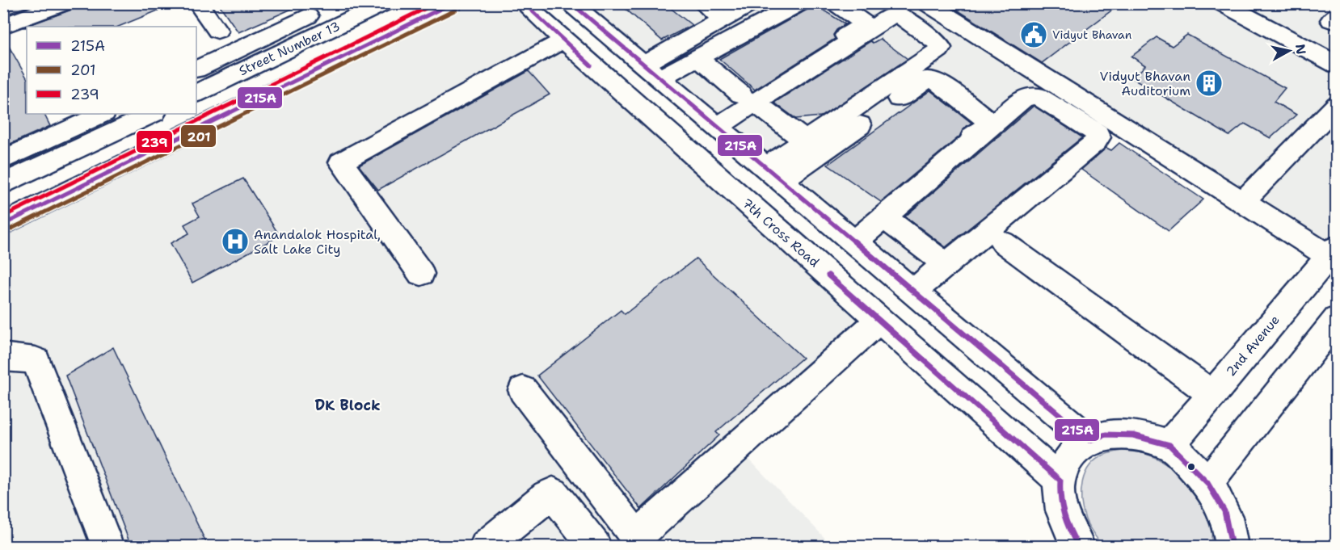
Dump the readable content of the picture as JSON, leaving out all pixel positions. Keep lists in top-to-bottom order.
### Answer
{
  "streets": {
    "street": ["Street Number 13", "7th Cross Road", "2nd Avenue"]
  },
  "districts": ["DK Block"],
  "places": {
    "public building": ["Vidyut Bhavan"],
    "building": ["Vidyut Bhavan Auditorium"],
    "hospital": ["Anandalok Hospital, Salt Lake City"]
  },
  "lines": ["transit line 215A", "transit line 239", "transit line 201"],
  "legend": ["215A", "201", "239"],
  "north": "right"
}
